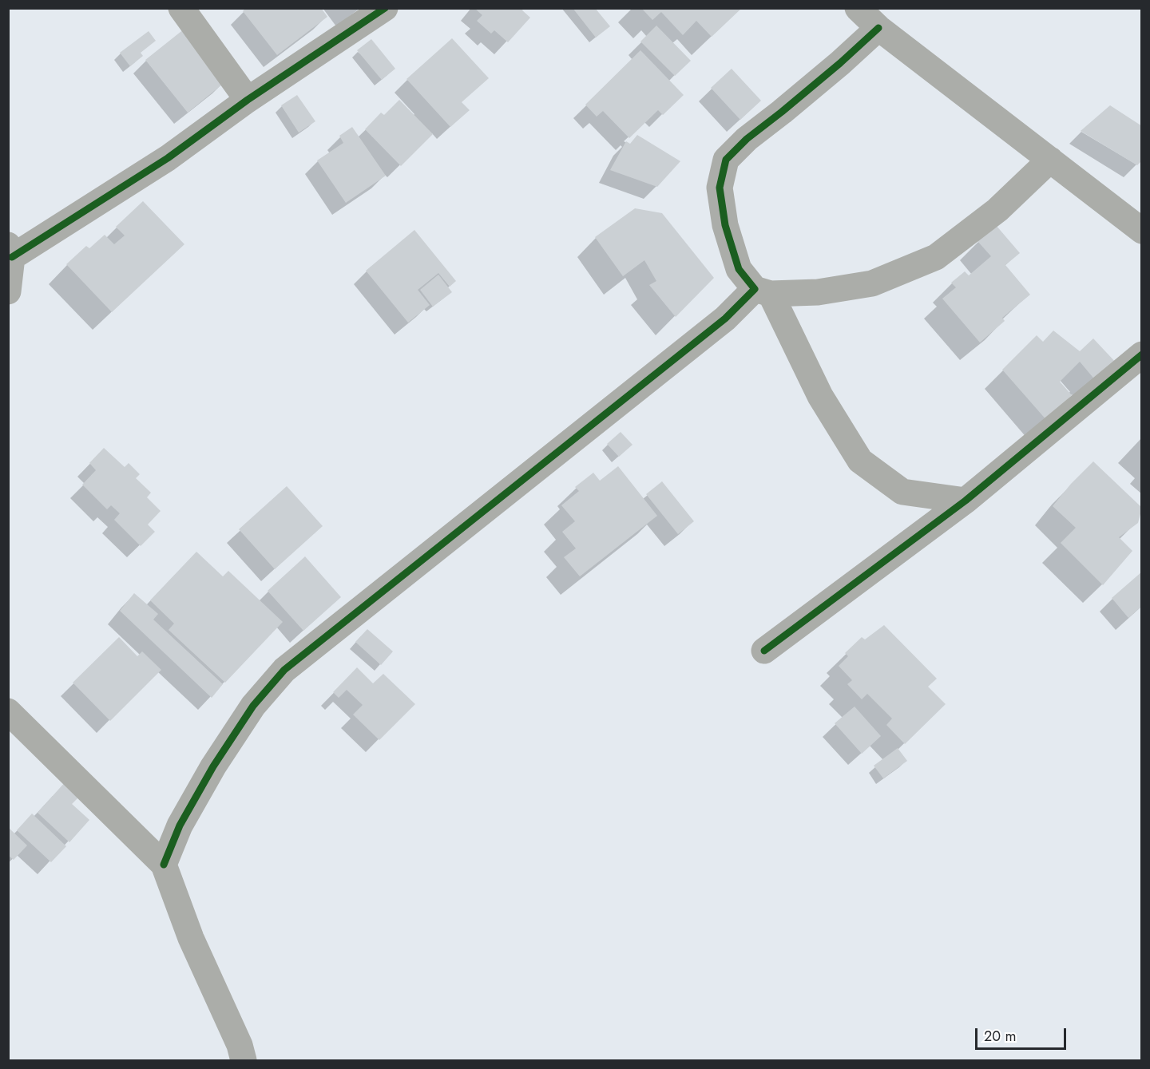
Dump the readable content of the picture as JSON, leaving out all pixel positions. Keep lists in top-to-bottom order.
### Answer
{
  "scale_bar": "20 m"
}
